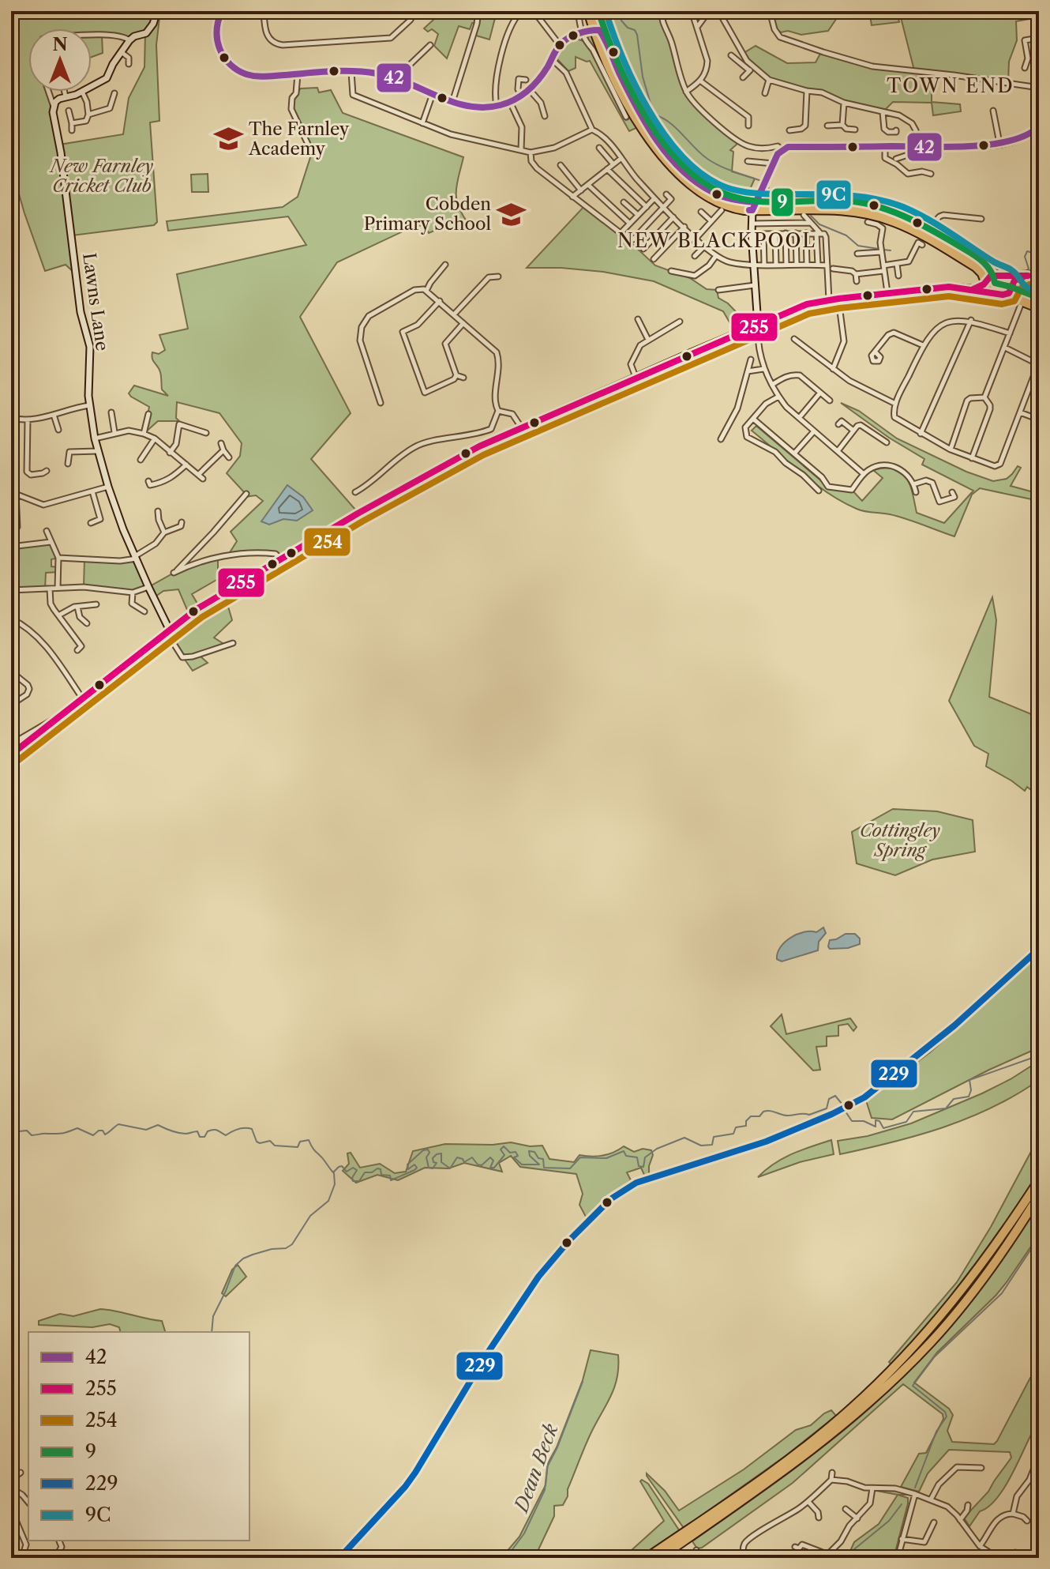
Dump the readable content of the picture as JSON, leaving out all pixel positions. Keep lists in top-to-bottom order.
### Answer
{
  "streets": {
    "street": ["Lawns Lane"]
  },
  "districts": ["TOWN END", "NEW BLACKPOOL"],
  "water": ["Dean Beck"],
  "parks": ["New Farnley Cricket Club", "Cottingley Spring"],
  "places": {
    "school or university": ["The Farnley Academy", "Cobden Primary School"]
  },
  "lines": [
    "transit line 42",
    "transit line 9",
    "transit line 9C",
    "transit line 255",
    "transit line 254",
    "transit line 229"
  ],
  "legend": [
    "42",
    "255",
    "254",
    "9",
    "229",
    "9C"
  ],
  "north": "top"
}
